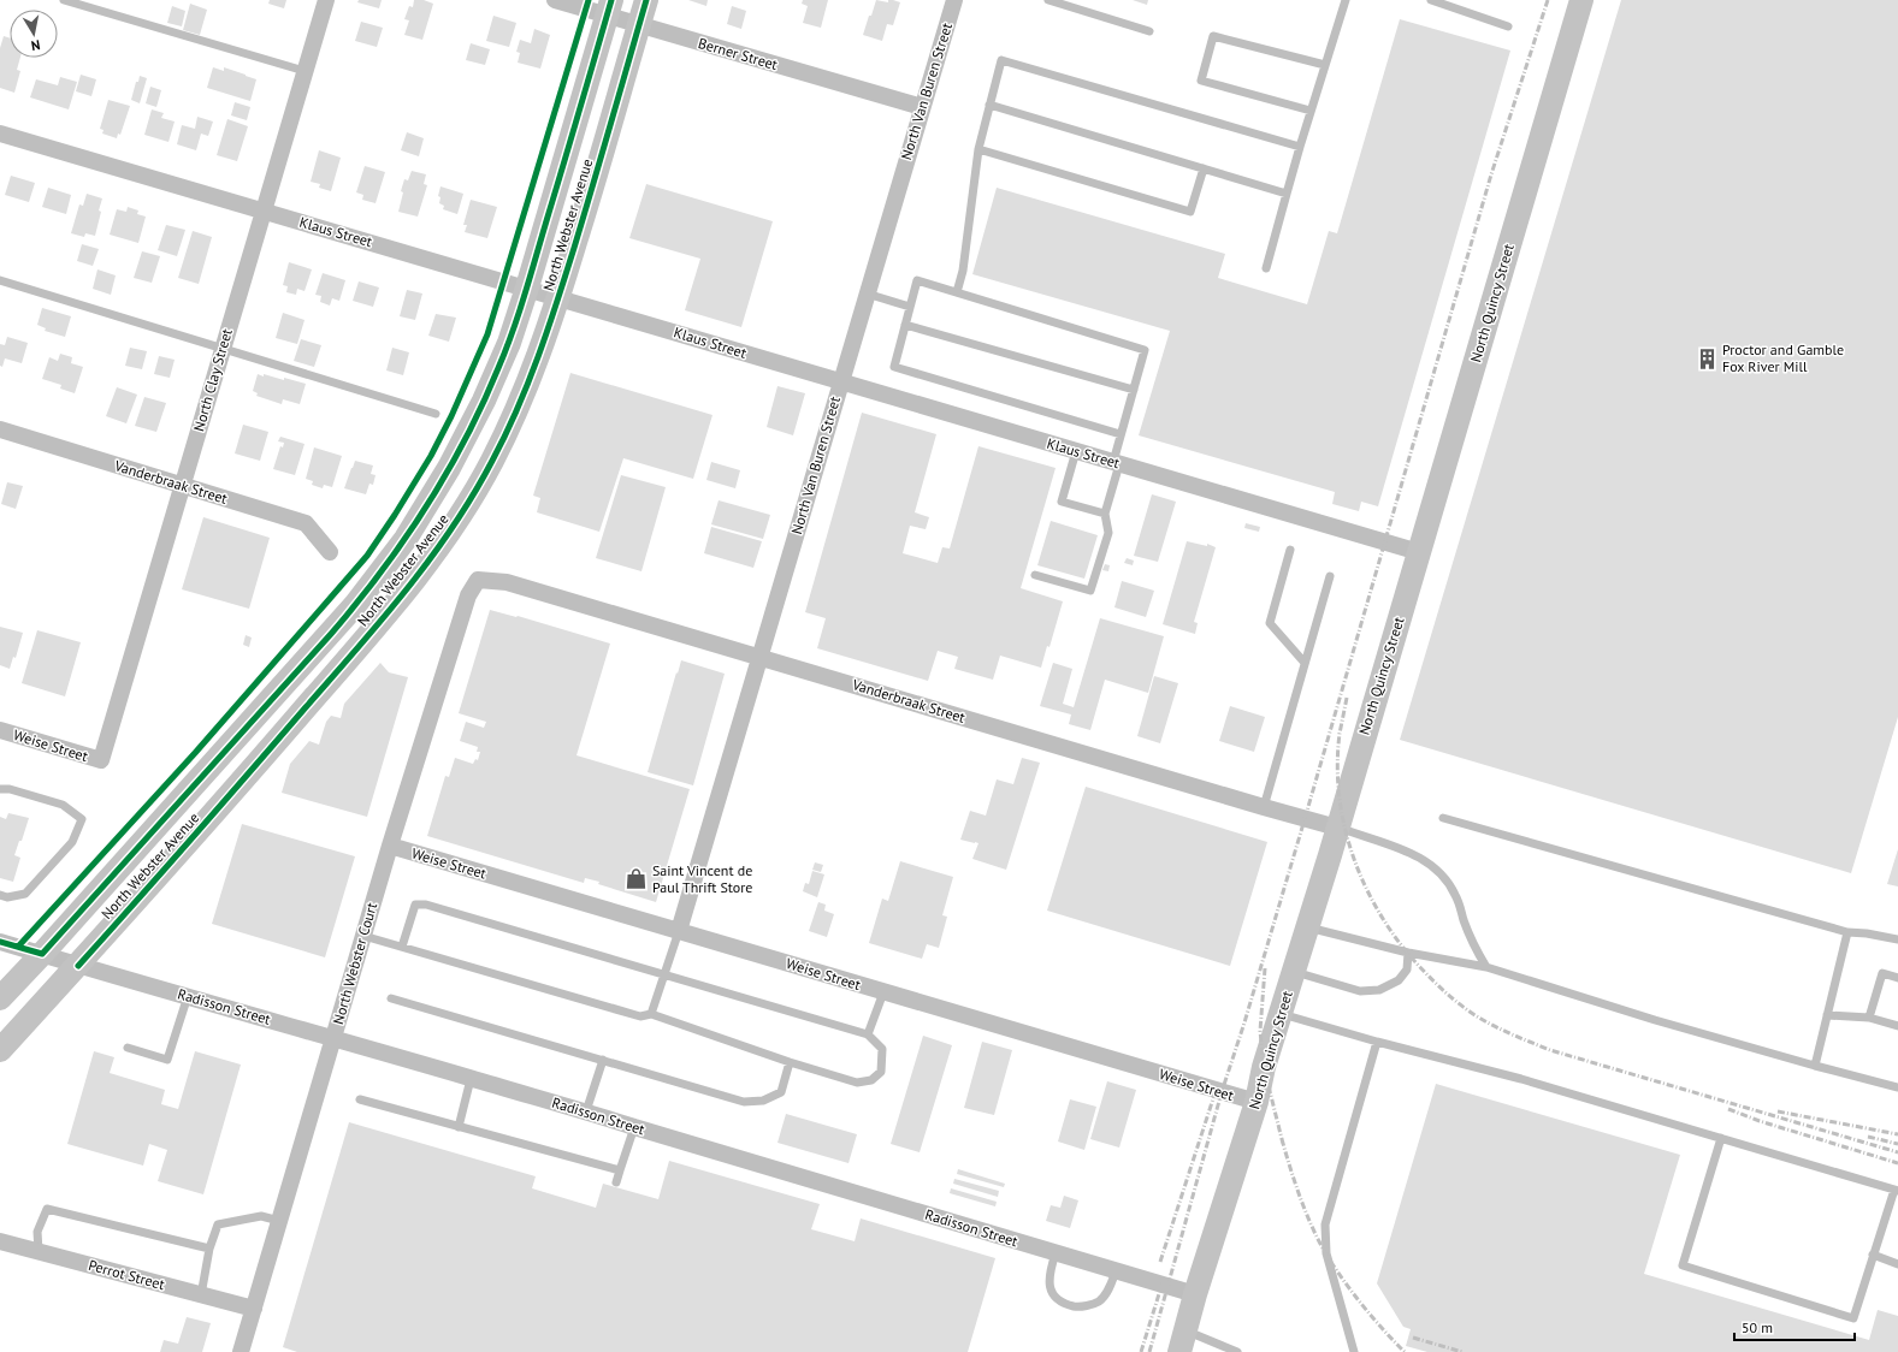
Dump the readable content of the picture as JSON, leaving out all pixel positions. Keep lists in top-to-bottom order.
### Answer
{
  "streets": {
    "main road": ["North Webster Avenue", "North Quincy Street"],
    "street": [
      "Berner Street",
      "North Van Buren Street",
      "Klaus Street",
      "North Clay Street",
      "Vanderbraak Street",
      "Weise Street",
      "North Webster Court",
      "Radisson Street",
      "Perrot Street"
    ]
  },
  "crossings": [
    ["Berner Street", "North Van Buren Street"],
    ["Berner Street", "North Webster Avenue"],
    ["North Van Buren Street", "Klaus Street"],
    ["North Van Buren Street", "Vanderbraak Street"],
    ["North Van Buren Street", "Weise Street"],
    ["North Webster Avenue", "Klaus Street"],
    ["North Webster Avenue", "Radisson Street"],
    ["Klaus Street", "North Quincy Street"],
    ["Klaus Street", "North Clay Street"],
    ["North Quincy Street", "Vanderbraak Street"],
    ["North Quincy Street", "Weise Street"],
    ["North Quincy Street", "Radisson Street"],
    ["North Clay Street", "Vanderbraak Street"],
    ["North Clay Street", "Weise Street"],
    ["Vanderbraak Street", "North Webster Court"],
    ["Weise Street", "North Webster Court"],
    ["North Webster Court", "Radisson Street"],
    ["North Webster Court", "Perrot Street"]
  ],
  "places": {
    "building": ["Proctor and Gamble Fox River Mill"],
    "shop": ["Saint Vincent de Paul Thrift Store"]
  },
  "scale_bar": "50 m",
  "north": "bottom"
}
